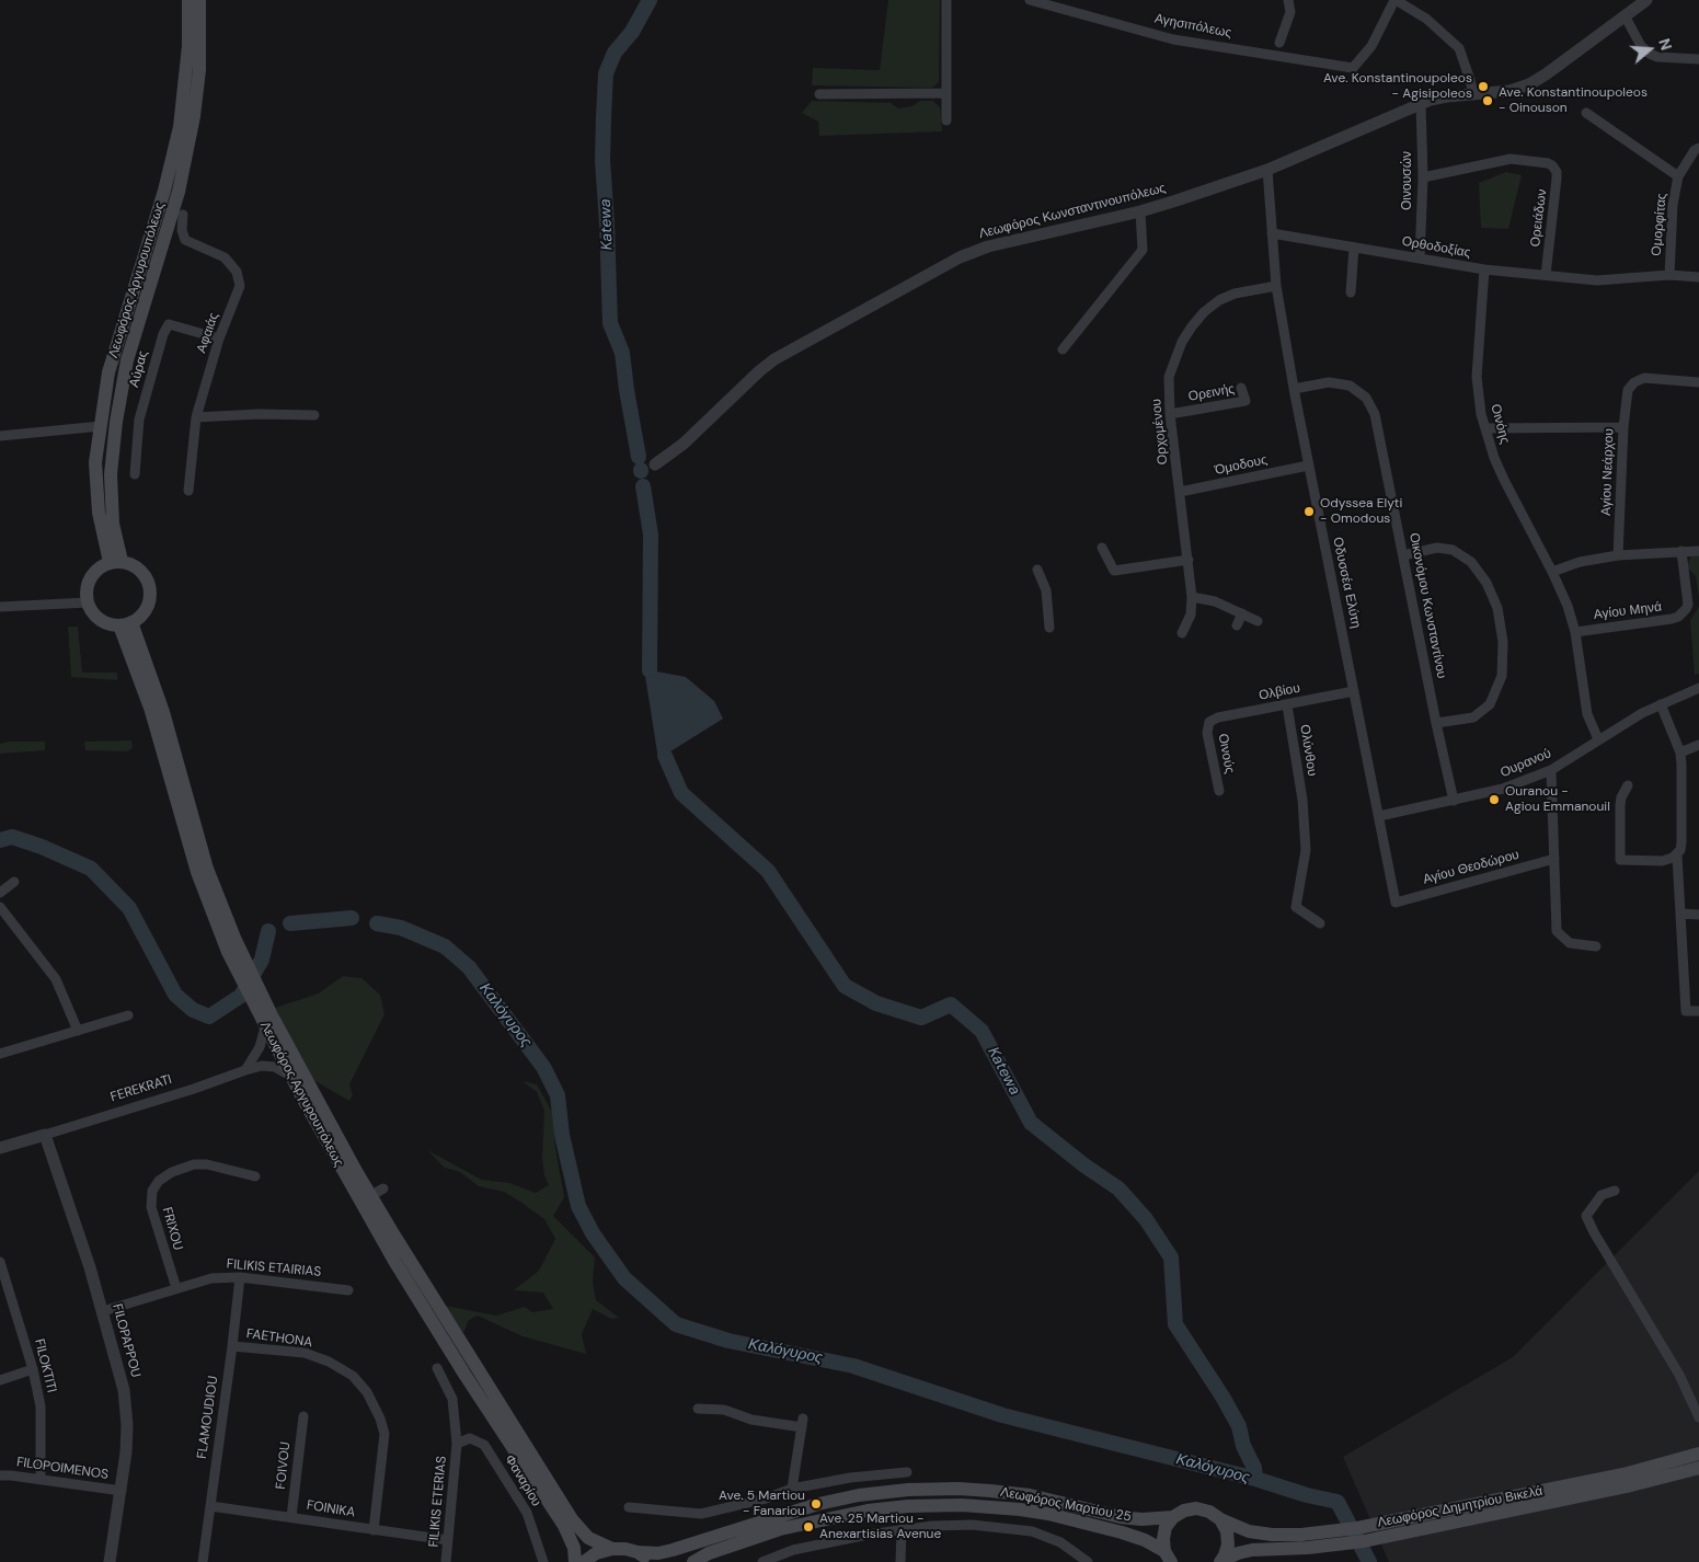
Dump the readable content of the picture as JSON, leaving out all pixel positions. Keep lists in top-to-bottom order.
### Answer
{
  "streets": {
    "main road": ["Λεωφόρος Αργυρουπόλεως", "Λεωφόρος Μαρτίου 25", "Λεωφόρος Δημητρίου Βικελά"],
    "street": [
      "Αγησιπόλεως",
      "Οινουσών",
      "Λεωφόρος Κωνσταντινουπόλεως",
      "Ορειάδων",
      "Ομορφίτας",
      "Ορθοδοξίας",
      "Αφαιάς",
      "Αύρας",
      "Ορεινής",
      "Οινόης",
      "Ορχομένου",
      "Όμοδους",
      "Αγίου Νεάρχου",
      "Οδυσσέα Ελύτη",
      "Οικονόμου Κωνσταντίνου",
      "Αγίου Μηνά",
      "Ολβίου",
      "Ολύνθου",
      "Οινούς",
      "Ουρανού",
      "Αγίου Θεοδώρου",
      "FEREKRATI",
      "FRIXOU",
      "FILIKIS ETAIRIAS",
      "FAETHONA",
      "FILOPAPPOU",
      "FILOKTITI",
      "FLAMOUDIOU",
      "FOIVOU",
      "FILOPOIMENOS",
      "Φαναρίου",
      "FILIKIS ETERIAS",
      "FOINIKA"
    ]
  },
  "crossings": [
    ["Οινουσών", "Λεωφόρος Κωνσταντινουπόλεως"],
    ["Οινουσών", "Ορειάδων"],
    ["Οινουσών", "Ορθοδοξίας"],
    ["Λεωφόρος Κωνσταντινουπόλεως", "Οδυσσέα Ελύτη"],
    ["Ορειάδων", "Ορθοδοξίας"],
    ["Ομορφίτας", "Ορθοδοξίας"],
    ["Ορθοδοξίας", "Οινόης"],
    ["Ορθοδοξίας", "Οδυσσέα Ελύτη"],
    ["Λεωφόρος Αργυρουπόλεως", "FEREKRATI"],
    ["Αφαιάς", "Αύρας"],
    ["Ορεινής", "Ορχομένου"],
    ["Οινόης", "Αγίου Μηνά"],
    ["Οινόης", "Ουρανού"],
    ["Ορχομένου", "Όμοδους"],
    ["Ορχομένου", "Οδυσσέα Ελύτη"],
    ["Όμοδους", "Οδυσσέα Ελύτη"],
    ["Οδυσσέα Ελύτη", "Οικονόμου Κωνσταντίνου"],
    ["Οδυσσέα Ελύτη", "Ολβίου"],
    ["Οδυσσέα Ελύτη", "Ουρανού"],
    ["Οδυσσέα Ελύτη", "Αγίου Θεοδώρου"],
    ["Οικονόμου Κωνσταντίνου", "Ουρανού"],
    ["Ολβίου", "Ολύνθου"],
    ["Ολβίου", "Οινούς"],
    ["FEREKRATI", "FILOPAPPOU"],
    ["FRIXOU", "FILIKIS ETAIRIAS"],
    ["FILIKIS ETAIRIAS", "FILOPAPPOU"],
    ["FILIKIS ETAIRIAS", "FLAMOUDIOU"],
    ["FAETHONA", "FLAMOUDIOU"],
    ["FAETHONA", "FOINIKA"],
    ["FILOPAPPOU", "FILOPOIMENOS"],
    ["FILOKTITI", "FILOPOIMENOS"],
    ["FLAMOUDIOU", "FOINIKA"],
    ["FOIVOU", "FOINIKA"],
    ["Φαναρίου", "FILIKIS ETERIAS"],
    ["FILIKIS ETERIAS", "FOINIKA"],
    ["Λεωφόρος Μαρτίου 25", "Λεωφόρος Δημητρίου Βικελά"]
  ],
  "water": ["Katewa", "Καλόγυρος"],
  "places": [
    "Ave. Konstantinoupoleos - Agisipoleos",
    "Ave. Konstantinoupoleos - Oinouson",
    "Odyssea Elyti - Omodous",
    "Ouranou - Agiou Emmanouil",
    "Ave. 5 Martiou - Fanariou",
    "Ave. 25 Martiou - Anexartisias Avenue"
  ],
  "north": "right"
}
